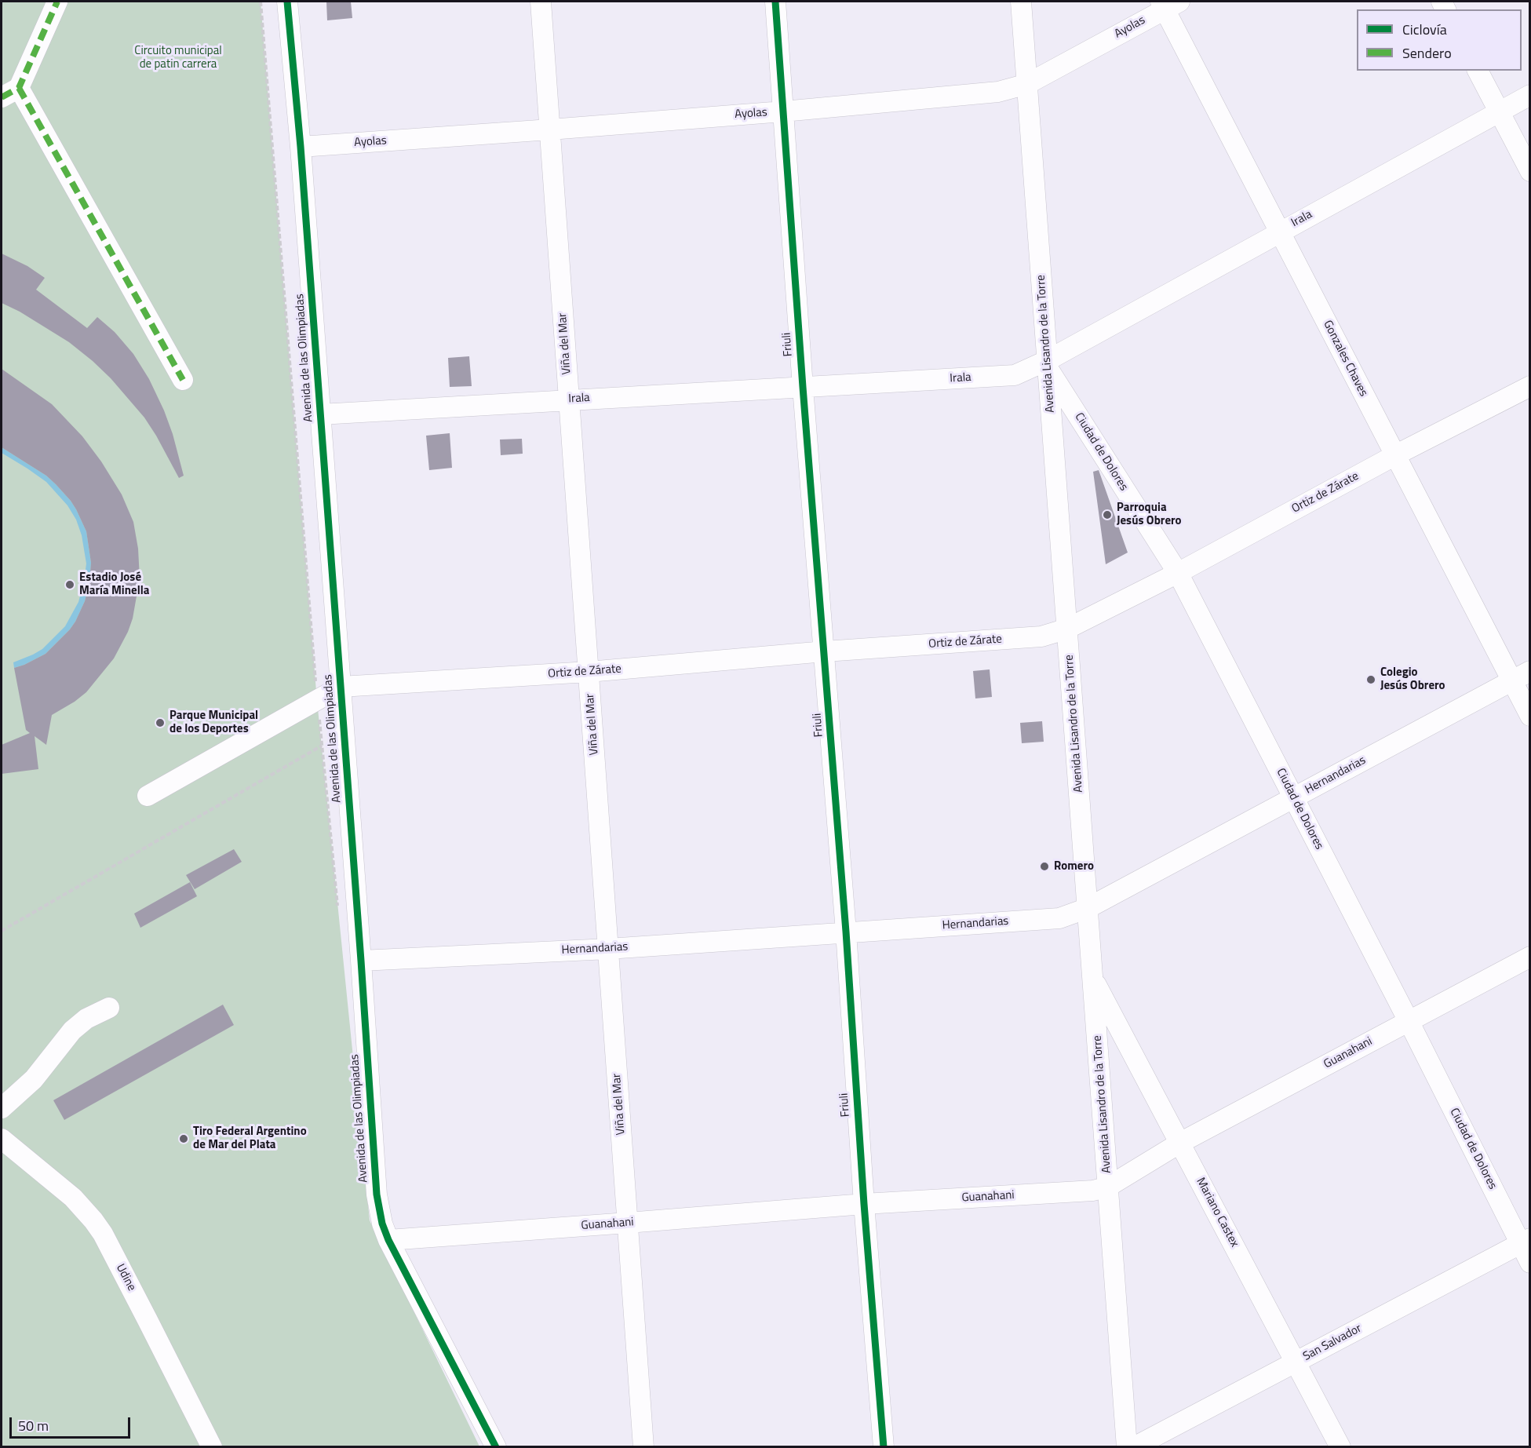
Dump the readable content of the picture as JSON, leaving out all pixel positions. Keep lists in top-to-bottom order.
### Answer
{
  "streets": {
    "street": [
      "Ayolas",
      "Irala",
      "Viña del Mar",
      "Avenida Lisandro de la Torre",
      "Friuli",
      "Avenida de las Olimpiadas",
      "Gonzales Chaves",
      "Ciudad de Dolores",
      "Ortiz de Zárate",
      "Hernandarias",
      "Guanahani",
      "Mariano Castex",
      "Udine",
      "San Salvador"
    ]
  },
  "crossings": [
    ["Ayolas", "Viña del Mar"],
    ["Ayolas", "Avenida Lisandro de la Torre"],
    ["Ayolas", "Friuli"],
    ["Ayolas", "Avenida de las Olimpiadas"],
    ["Ayolas", "Gonzales Chaves"],
    ["Irala", "Viña del Mar"],
    ["Irala", "Avenida Lisandro de la Torre"],
    ["Irala", "Friuli"],
    ["Irala", "Avenida de las Olimpiadas"],
    ["Irala", "Gonzales Chaves"],
    ["Irala", "Ciudad de Dolores"],
    ["Viña del Mar", "Ortiz de Zárate"],
    ["Viña del Mar", "Hernandarias"],
    ["Viña del Mar", "Guanahani"],
    ["Avenida Lisandro de la Torre", "Ciudad de Dolores"],
    ["Avenida Lisandro de la Torre", "Ortiz de Zárate"],
    ["Avenida Lisandro de la Torre", "Hernandarias"],
    ["Avenida Lisandro de la Torre", "Guanahani"],
    ["Avenida Lisandro de la Torre", "Mariano Castex"],
    ["Friuli", "Ortiz de Zárate"],
    ["Friuli", "Hernandarias"],
    ["Friuli", "Guanahani"],
    ["Avenida de las Olimpiadas", "Ortiz de Zárate"],
    ["Avenida de las Olimpiadas", "Hernandarias"],
    ["Avenida de las Olimpiadas", "Guanahani"],
    ["Gonzales Chaves", "Ortiz de Zárate"],
    ["Gonzales Chaves", "Hernandarias"],
    ["Ciudad de Dolores", "Ortiz de Zárate"],
    ["Ciudad de Dolores", "Hernandarias"],
    ["Ciudad de Dolores", "Guanahani"],
    ["Ciudad de Dolores", "San Salvador"],
    ["Guanahani", "Mariano Castex"],
    ["Mariano Castex", "San Salvador"]
  ],
  "parks": ["Circuito municipal de patin carrera"],
  "places": [
    "Parroquia Jesús Obrero",
    "Estadio José María Minella",
    "Colegio Jesús Obrero",
    "Parque Municipal de los Deportes",
    "Romero",
    "Tiro Federal Argentino de Mar del Plata"
  ],
  "legend": ["Ciclovía", "Sendero"],
  "scale_bar": "50 m"
}
